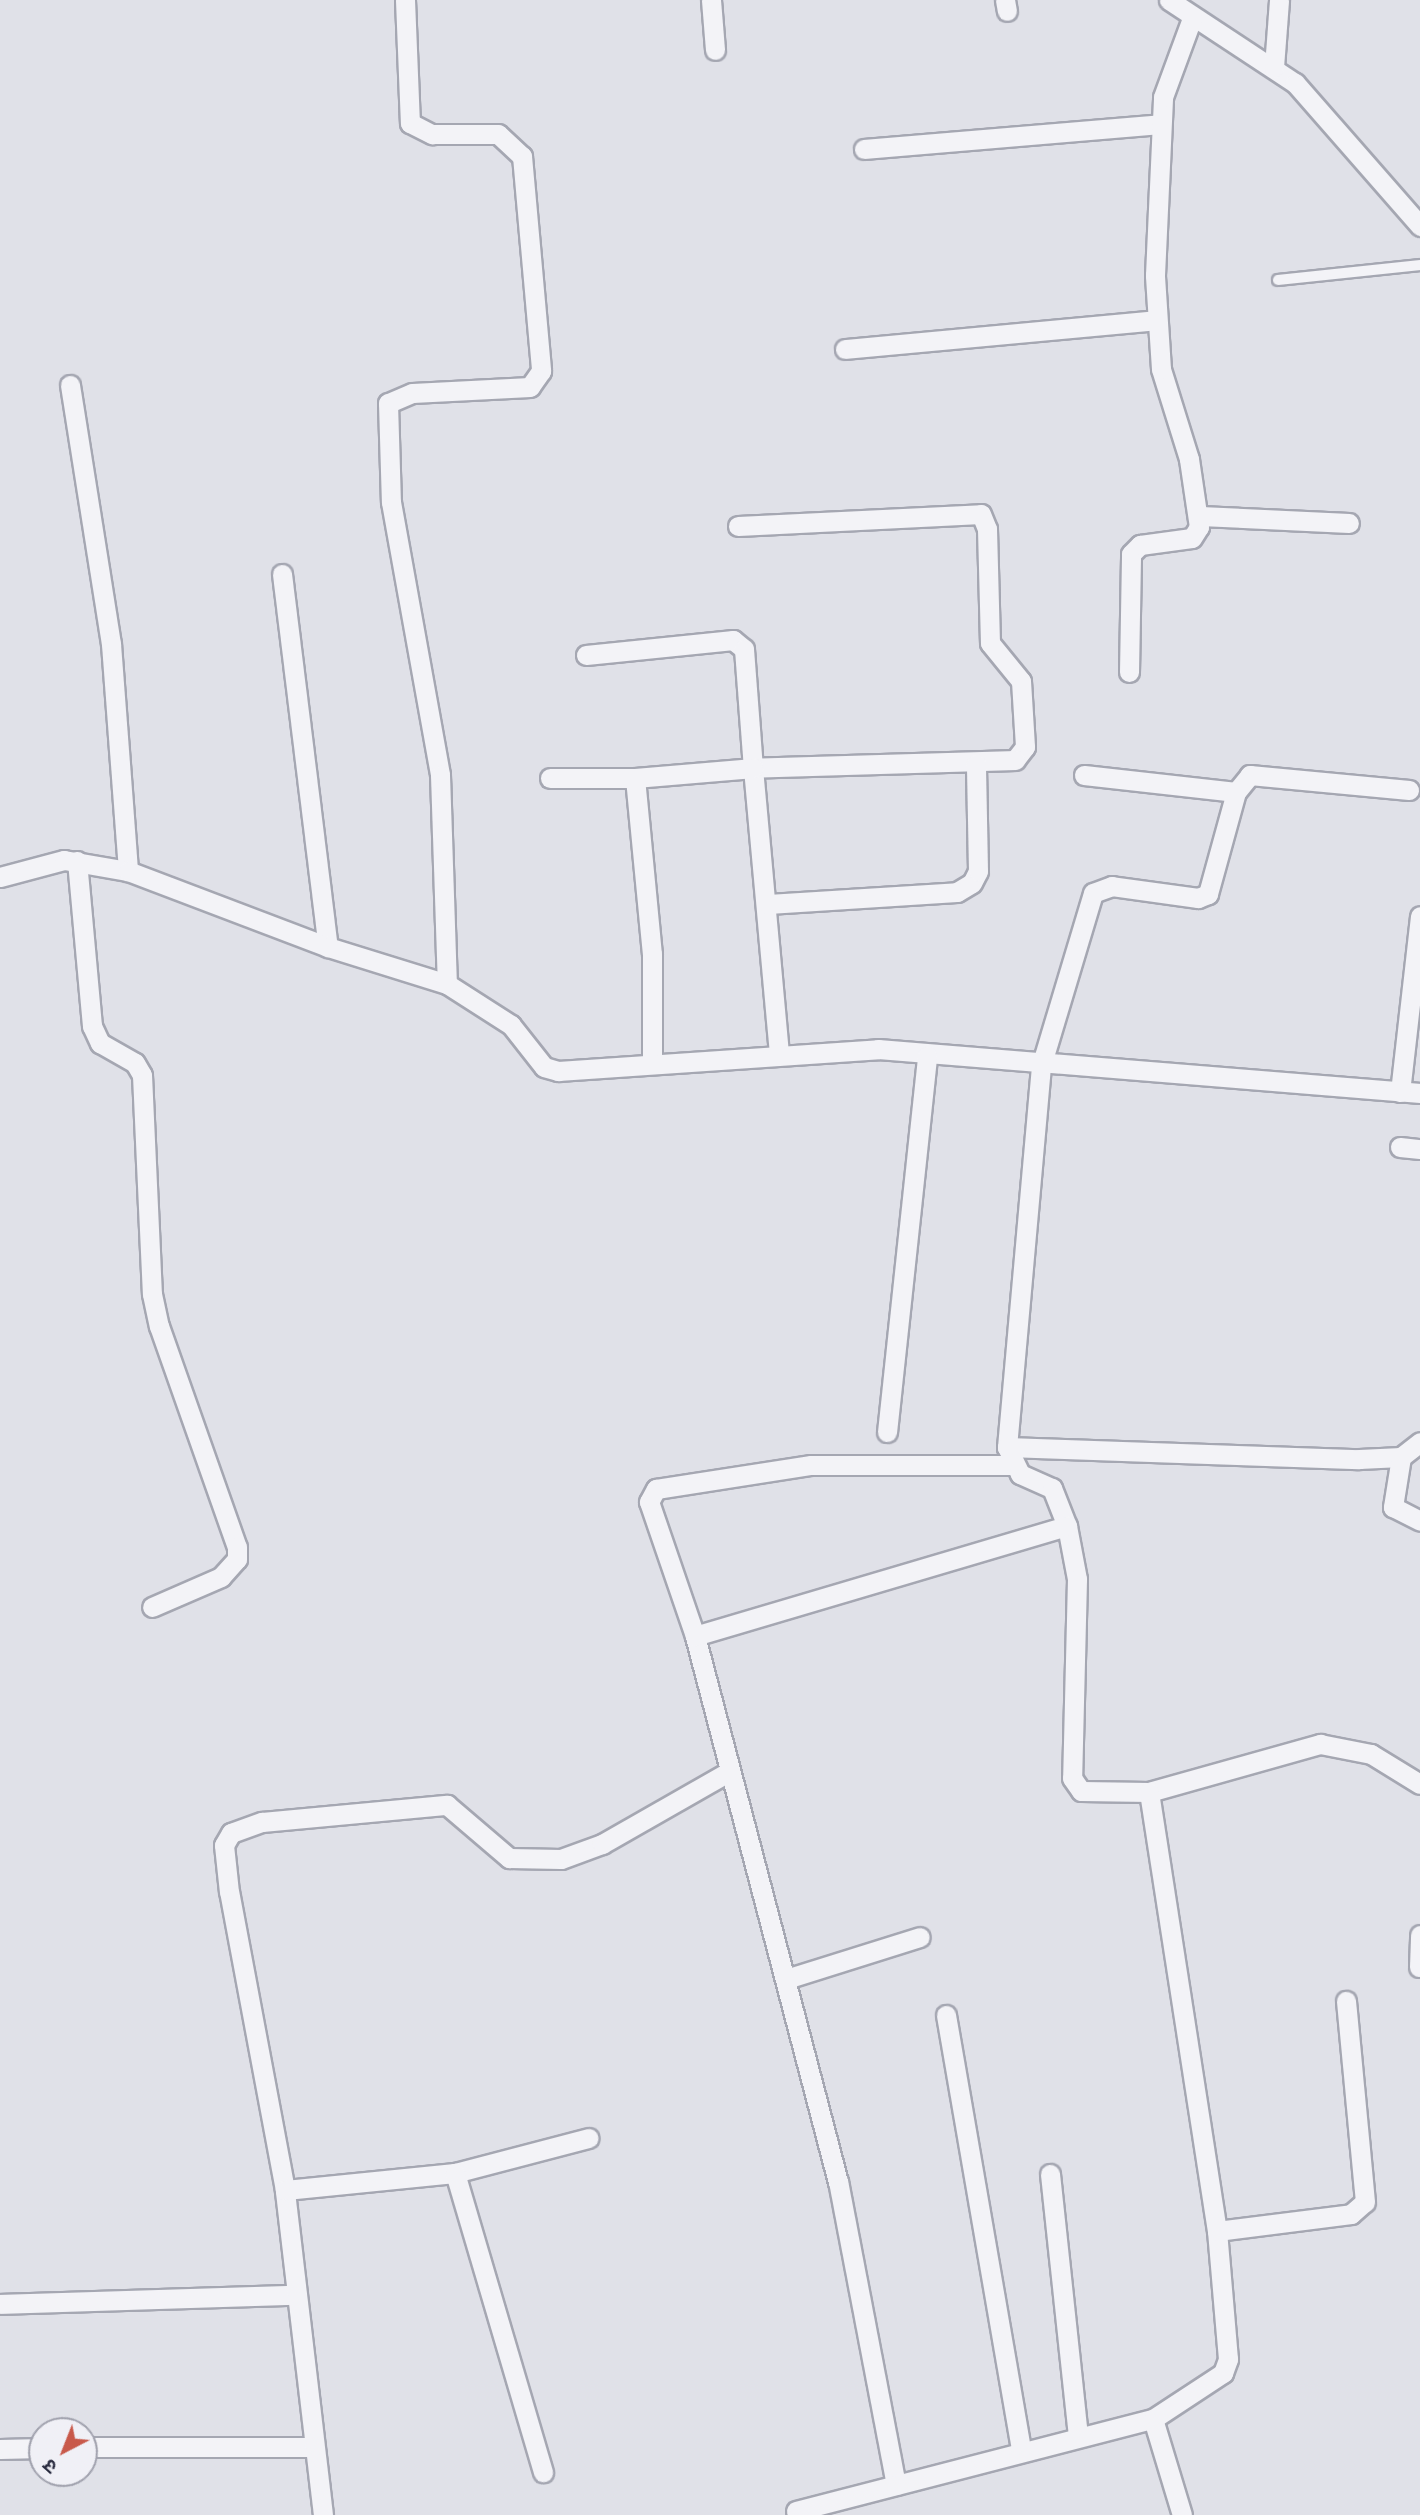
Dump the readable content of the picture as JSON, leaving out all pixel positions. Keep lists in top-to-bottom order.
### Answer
{
  "north": "bottom left"
}
